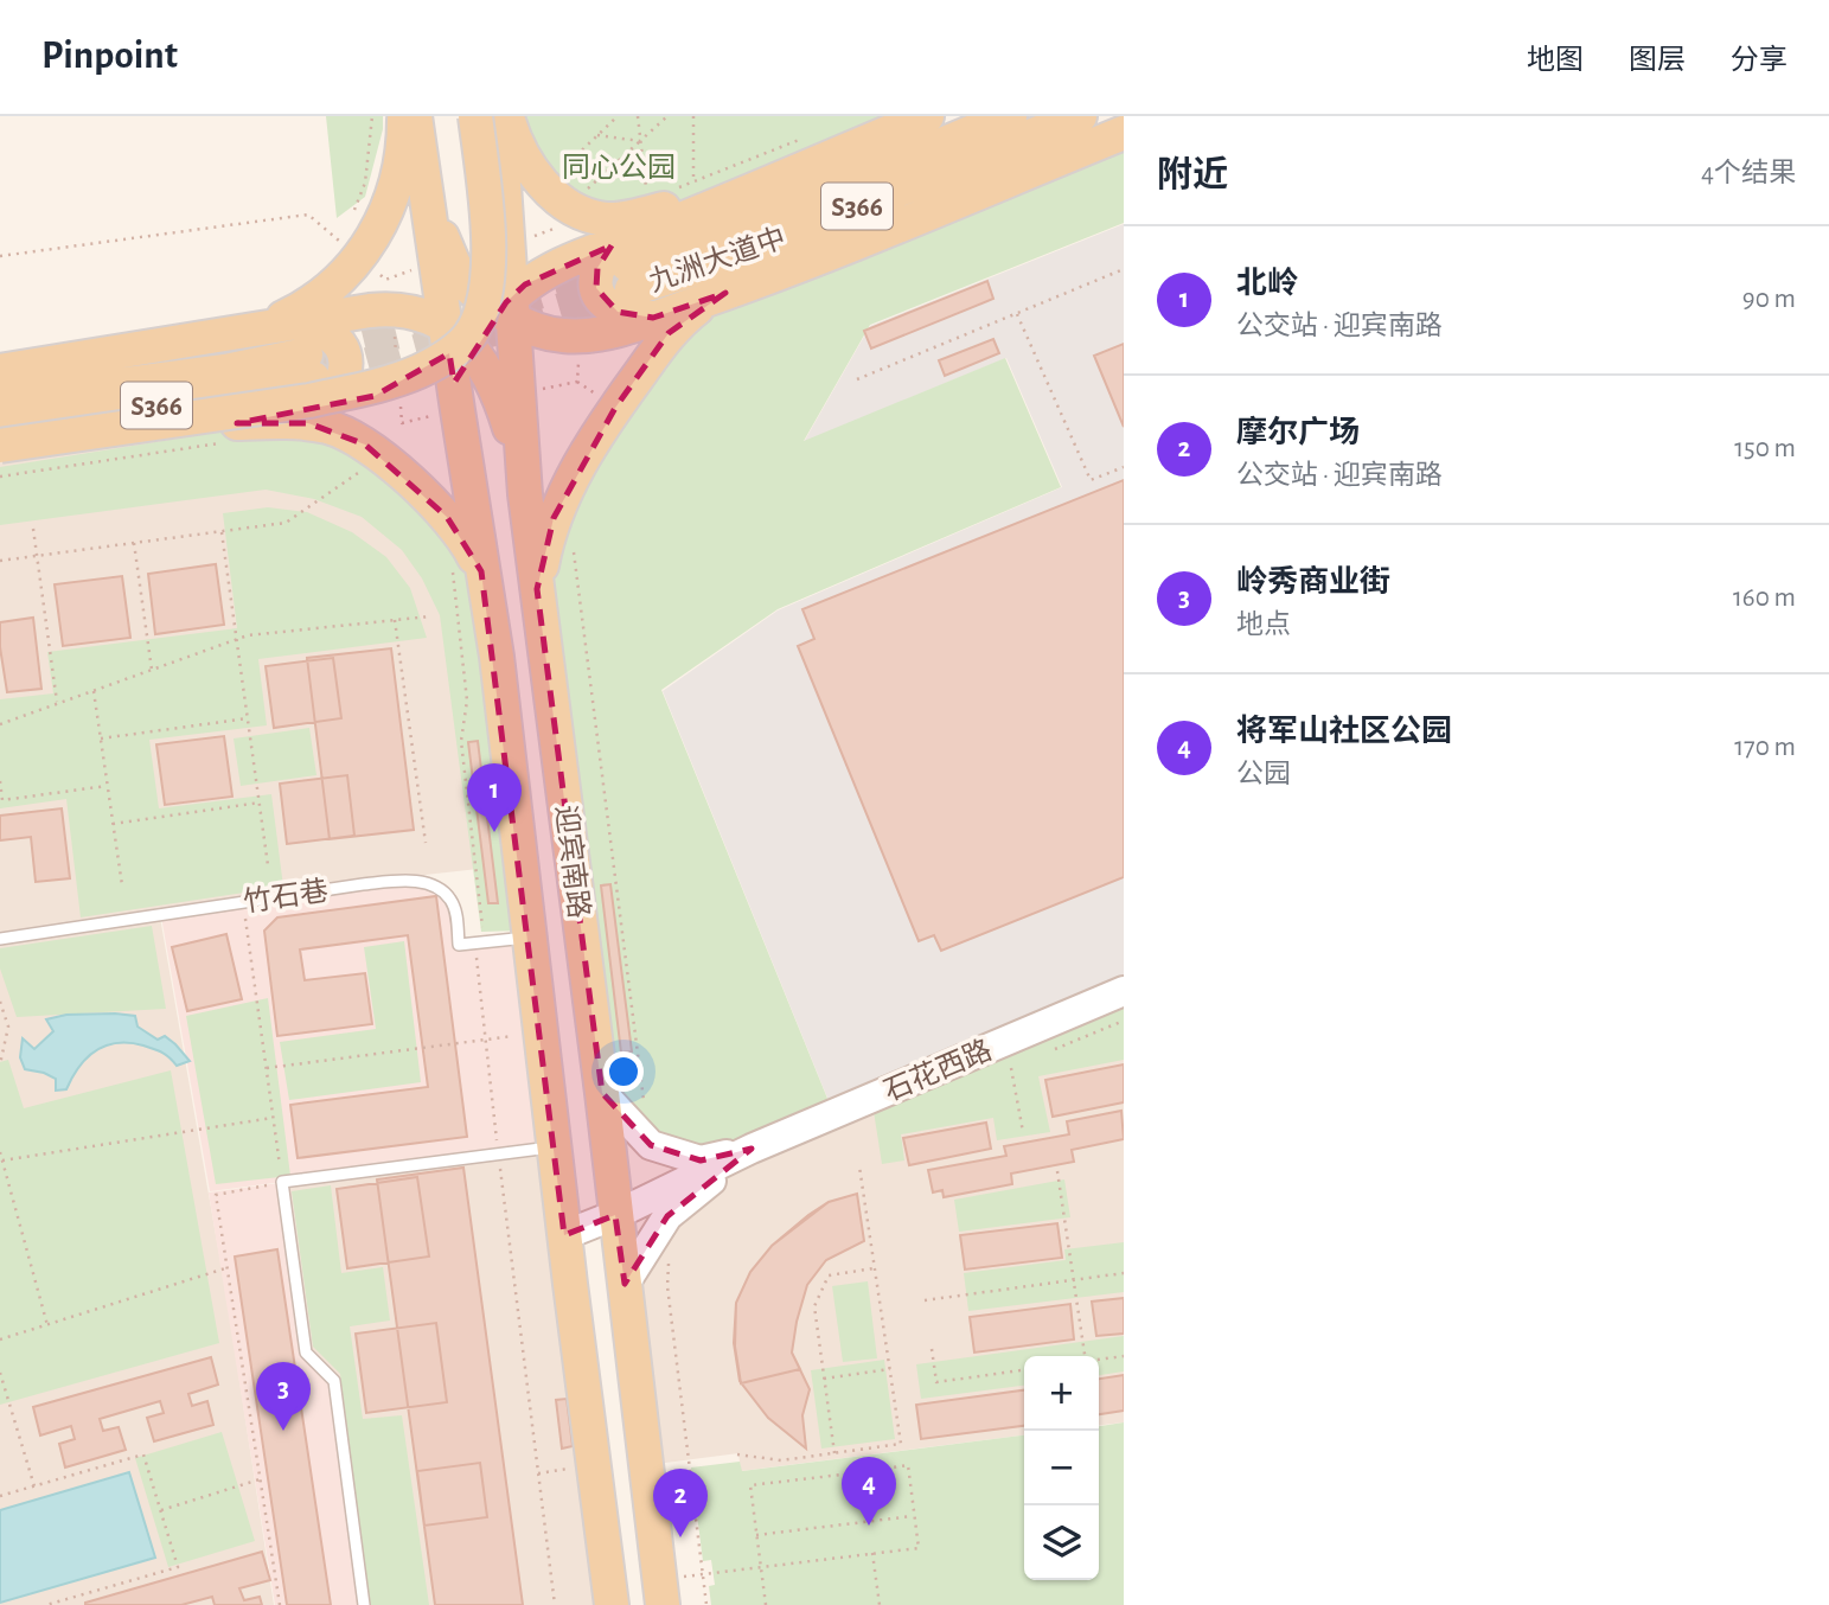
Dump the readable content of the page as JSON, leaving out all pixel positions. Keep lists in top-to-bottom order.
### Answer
{
  "streets": {
    "main road": [
      "S366",
      "九洲大道中",
      "迎宾南路",
      "石花西路"
    ],
    "lane": ["竹石巷"]
  },
  "parks": ["同心公园"],
  "page": {
    "header": "Pinpoint",
    "nav": ["地图", "图层", "分享"],
    "heading": ["附近", "4个结果"],
    "list": [
      {
        "mark": "1",
        "name": "北岭",
        "note": "公交站 · 迎宾南路",
        "value": "90 m"
      },
      {
        "mark": "2",
        "name": "摩尔广场",
        "note": "公交站 · 迎宾南路",
        "value": "150 m"
      },
      {
        "mark": "3",
        "name": "岭秀商业街",
        "note": "地点",
        "value": "160 m"
      },
      {
        "mark": "4",
        "name": "将军山社区公园",
        "note": "公园",
        "value": "170 m"
      }
    ],
    "pins": [
      "1",
      "3",
      "4",
      "2"
    ],
    "map_buttons": ["+", "−"]
  }
}
